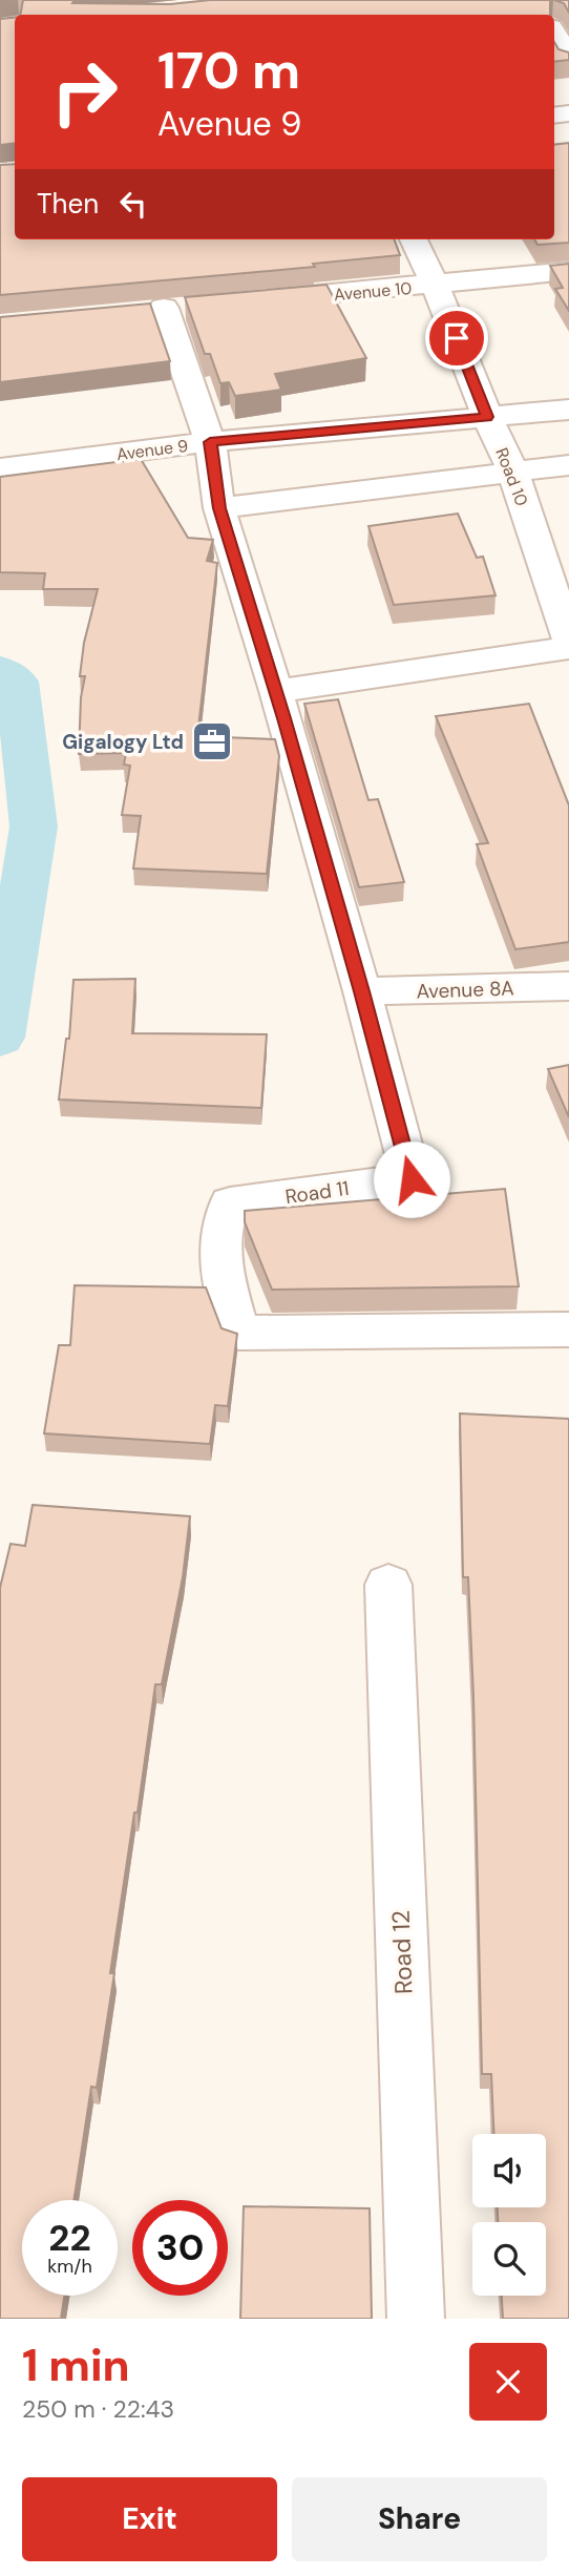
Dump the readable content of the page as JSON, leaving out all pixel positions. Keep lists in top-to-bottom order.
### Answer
{
  "streets": {
    "street": [
      "Avenue 10",
      "Avenue 9",
      "Road 10",
      "Avenue 8A",
      "Road 11",
      "Road 12"
    ]
  },
  "crossings": [
    ["Avenue 10", "Road 10"],
    ["Avenue 9", "Road 10"],
    ["Avenue 9", "Road 11"],
    ["Avenue 8A", "Road 11"]
  ],
  "places": {
    "office": ["Gigalogy Ltd"]
  },
  "page": {
    "turn": ["170 m", "Avenue 9"],
    "then": "Then",
    "speed": "22 km/h",
    "limit": "30",
    "heading": ["1 min", "250 m · 22:43"],
    "buttons": ["Exit", "Share"]
  }
}
